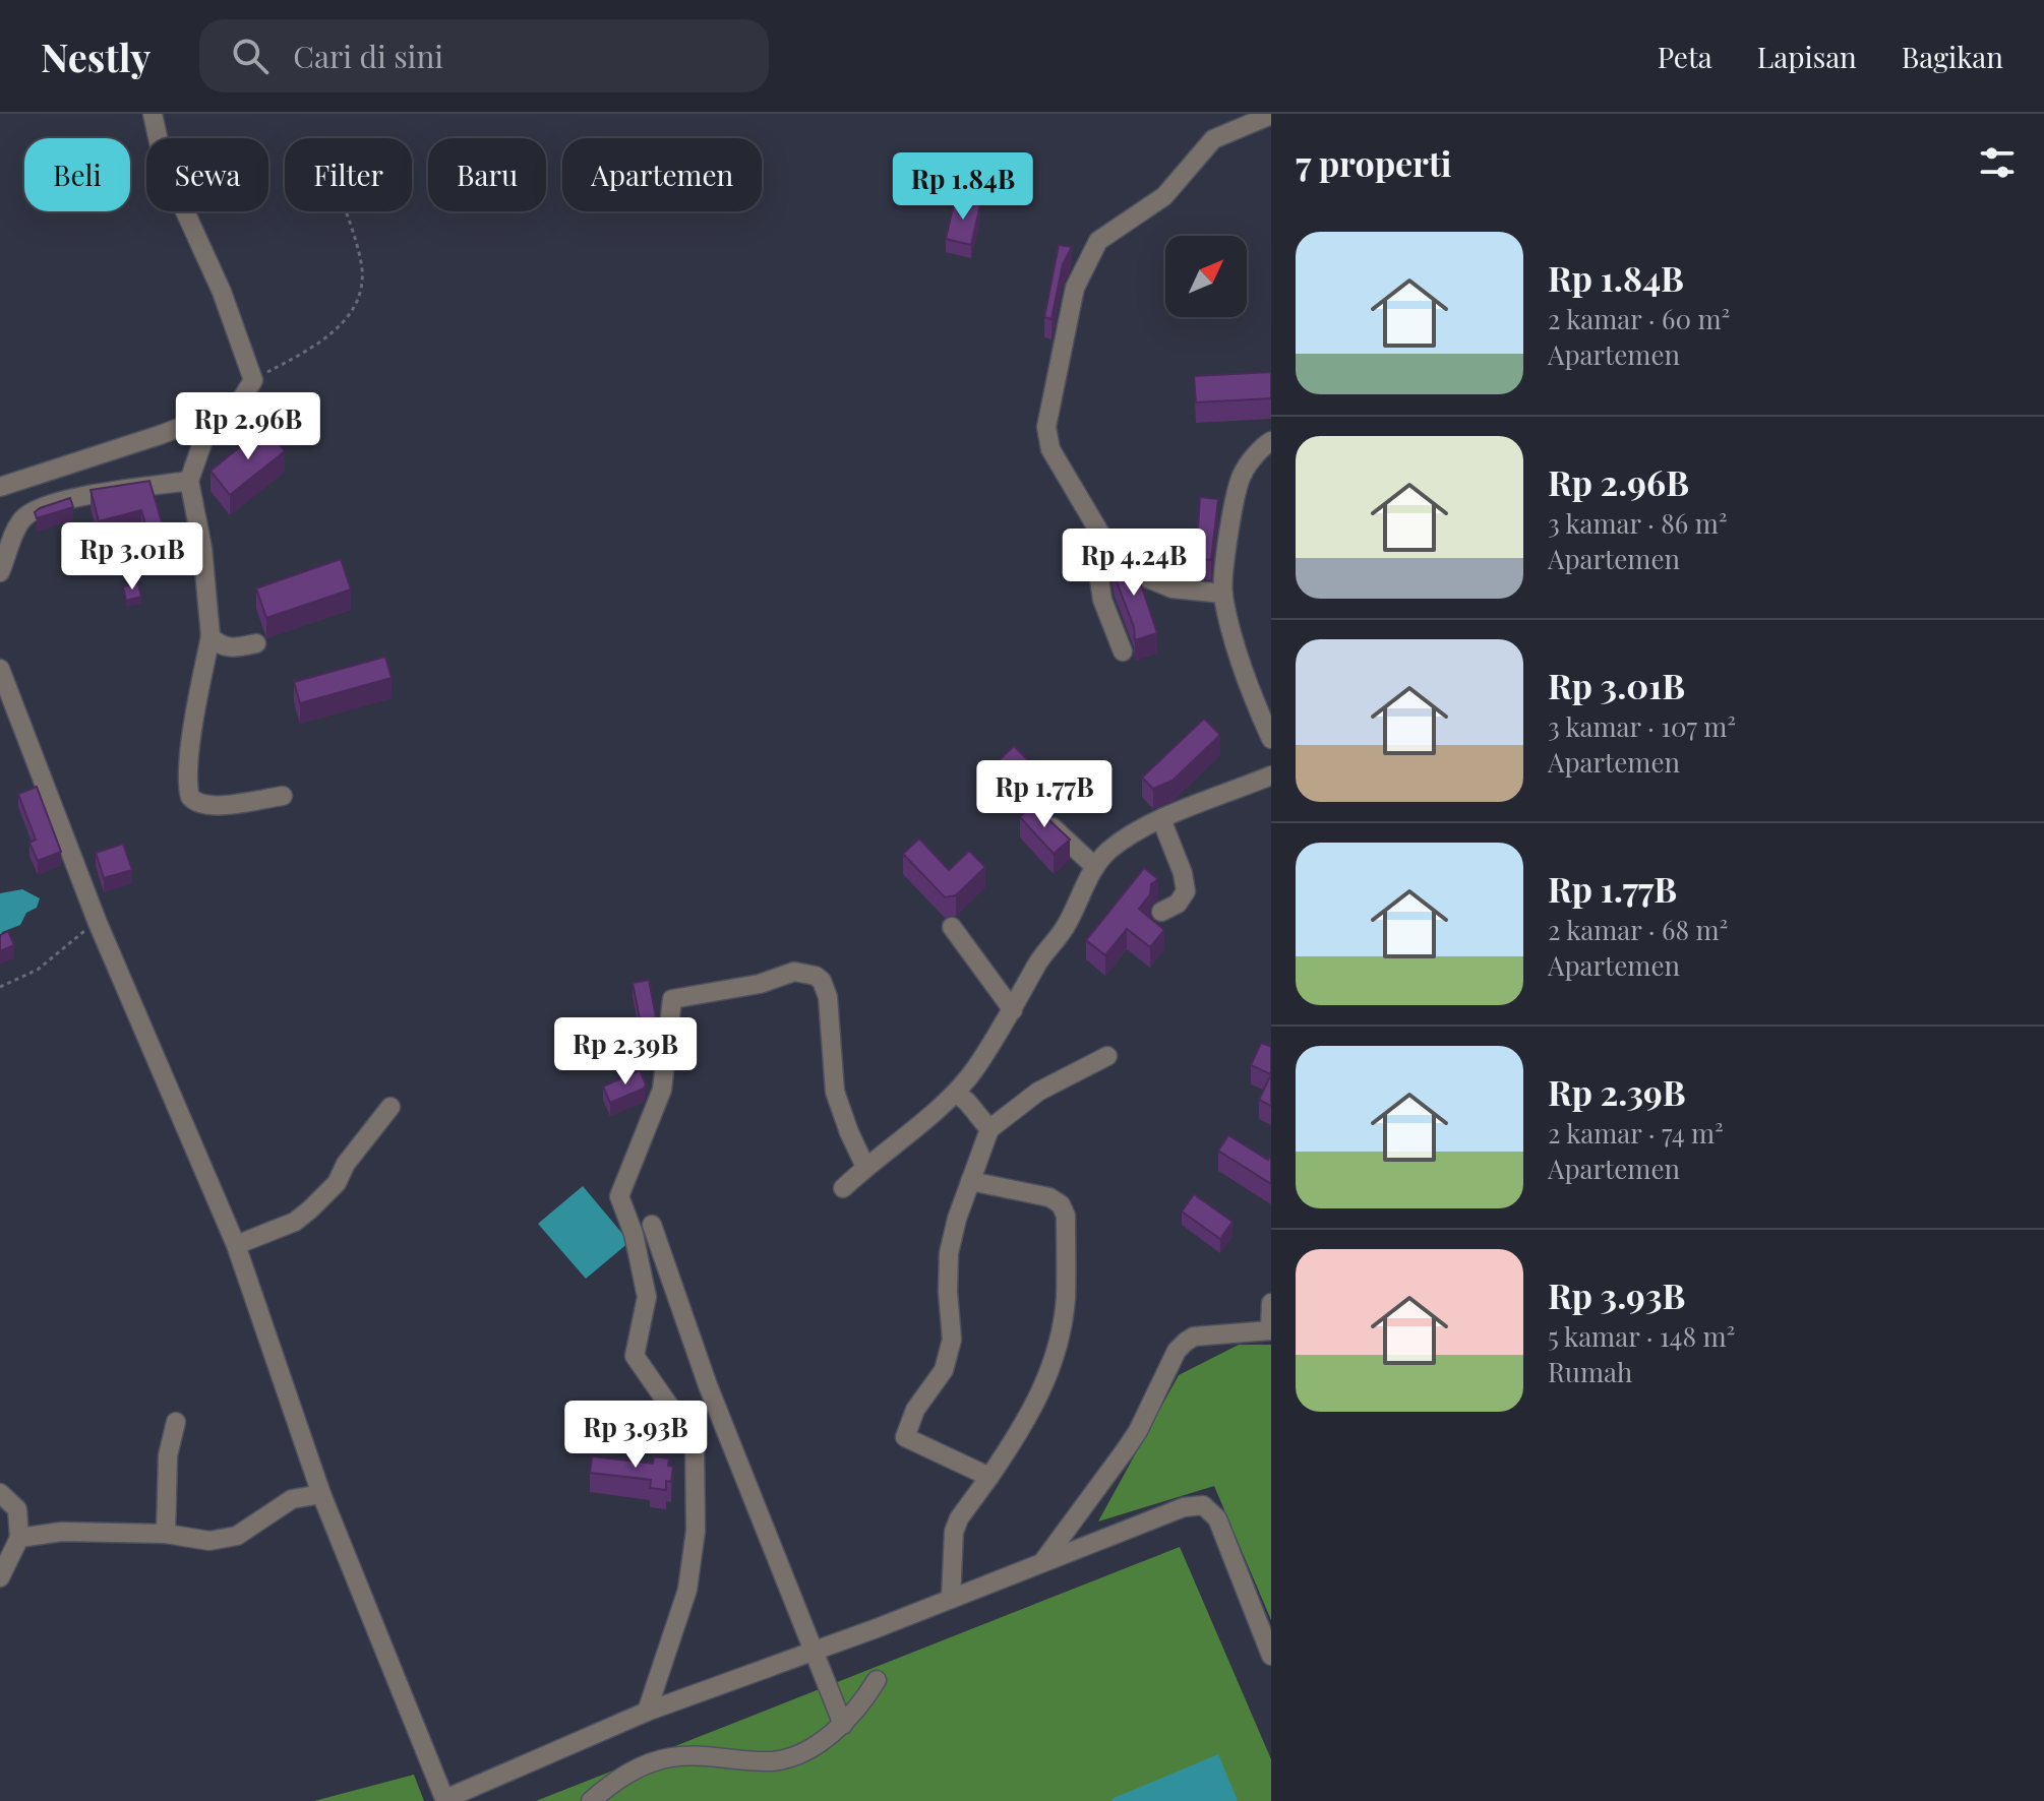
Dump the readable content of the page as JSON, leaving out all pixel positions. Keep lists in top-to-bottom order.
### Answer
{
  "north": "top right",
  "page": {
    "header": "Nestly",
    "search": "Cari di sini",
    "nav": ["Peta", "Lapisan", "Bagikan"],
    "heading": "7 properti",
    "chip": [
      "Beli",
      "Sewa",
      "Filter",
      "Baru",
      "Apartemen"
    ],
    "price": [
      "Rp 1.84B",
      "Rp 2.96B",
      "Rp 3.01B",
      "Rp 4.24B",
      "Rp 1.77B",
      "Rp 2.39B",
      "Rp 3.93B"
    ],
    "list": [
      {
        "name": "Rp 1.84B",
        "note": "2 kamar · 60 m² · Apartemen"
      },
      {
        "name": "Rp 2.96B",
        "note": "3 kamar · 86 m² · Apartemen"
      },
      {
        "name": "Rp 3.01B",
        "note": "3 kamar · 107 m² · Apartemen"
      },
      {
        "name": "Rp 1.77B",
        "note": "2 kamar · 68 m² · Apartemen"
      },
      {
        "name": "Rp 2.39B",
        "note": "2 kamar · 74 m² · Apartemen"
      },
      {
        "name": "Rp 3.93B",
        "note": "5 kamar · 148 m² · Rumah"
      }
    ]
  }
}
